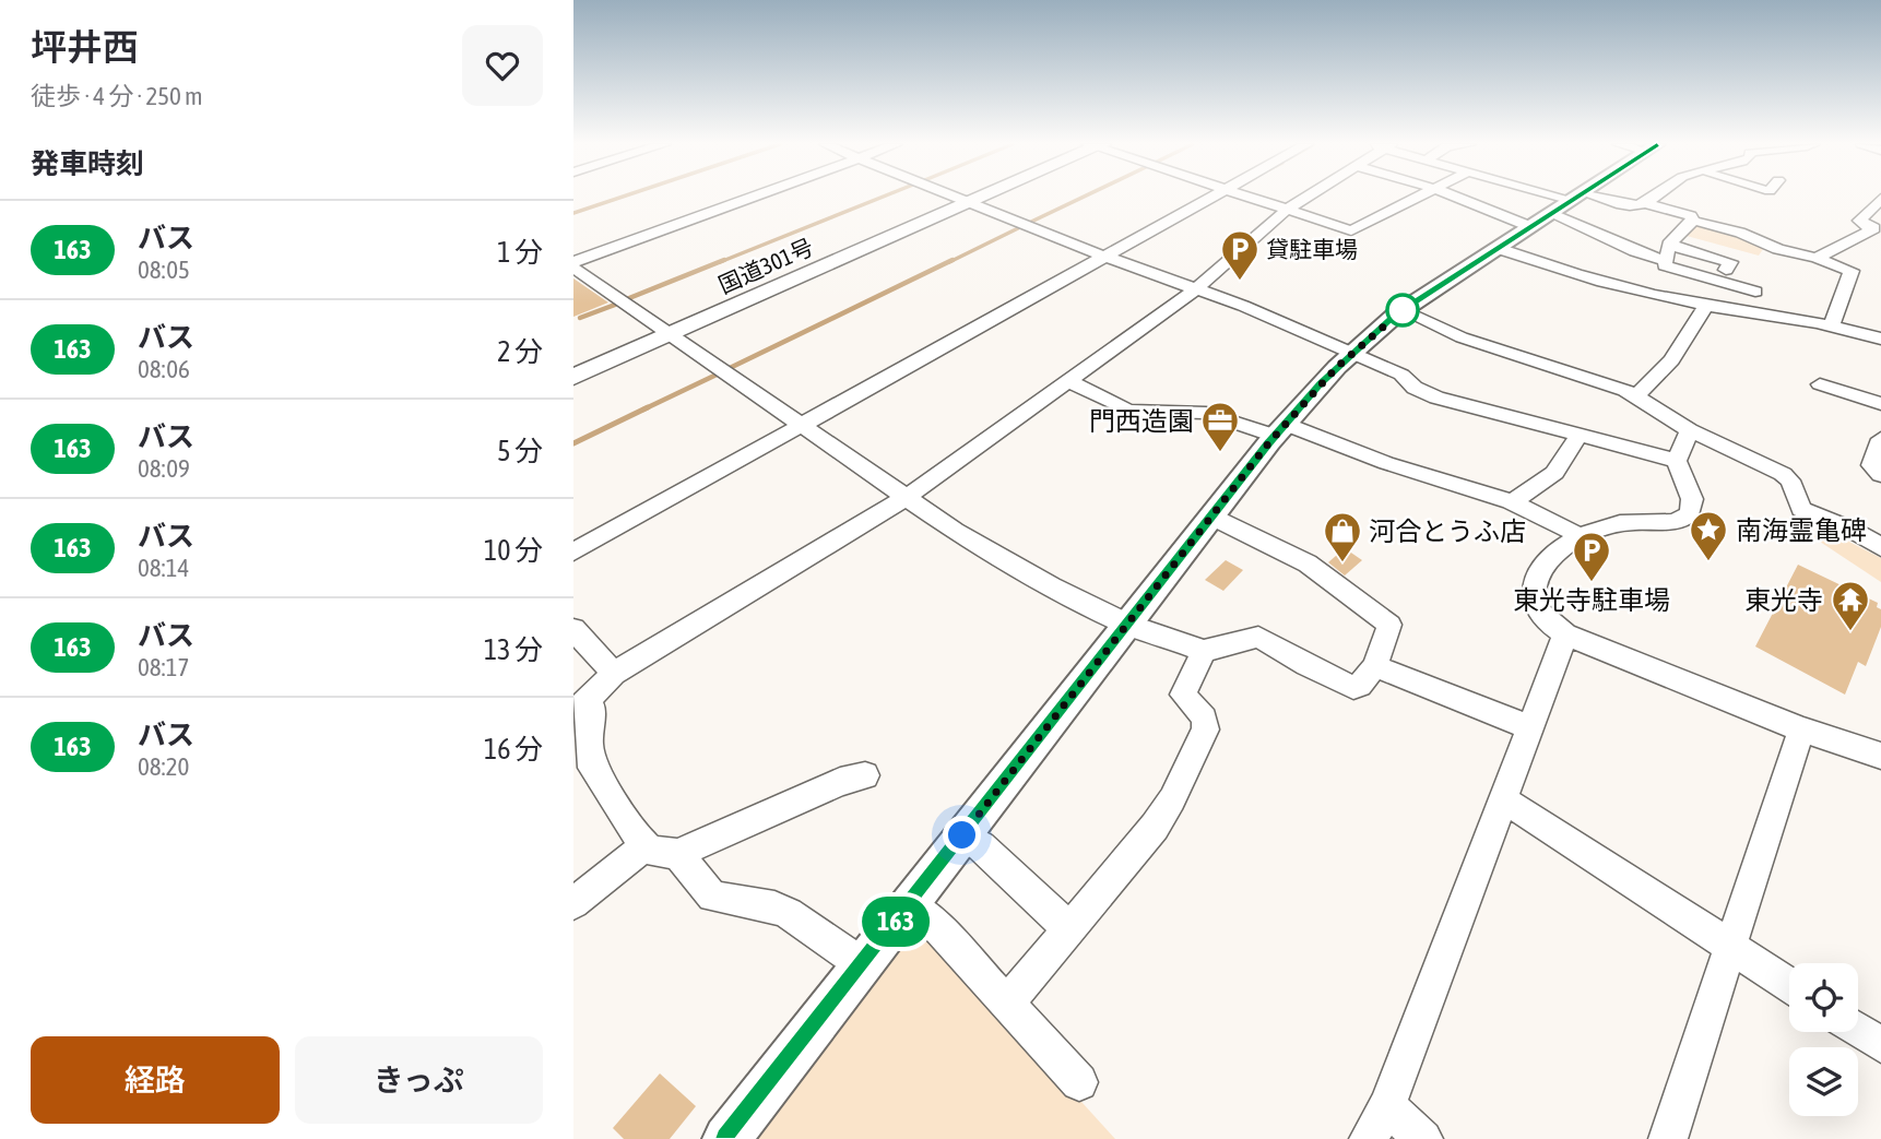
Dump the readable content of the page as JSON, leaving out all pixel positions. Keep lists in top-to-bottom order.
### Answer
{
  "streets": {
    "highway": ["国道301号"]
  },
  "places": {
    "parking": ["貸駐車場", "東光寺駐車場"],
    "office": ["門西造園"],
    "place": ["南海霊亀碑"],
    "shop": ["河合とうふ店"],
    "temple": ["東光寺"]
  },
  "lines": ["bus line 163"],
  "page": {
    "heading": [
      ["坪井西", "徒歩 · 4 分 · 250 m"],
      "発車時刻"
    ],
    "on_map": "163",
    "list": [
      {
        "mark": "163",
        "name": "バス",
        "note": "08:05",
        "value": "1 分"
      },
      {
        "mark": "163",
        "name": "バス",
        "note": "08:06",
        "value": "2 分"
      },
      {
        "mark": "163",
        "name": "バス",
        "note": "08:09",
        "value": "5 分"
      },
      {
        "mark": "163",
        "name": "バス",
        "note": "08:14",
        "value": "10 分"
      },
      {
        "mark": "163",
        "name": "バス",
        "note": "08:17",
        "value": "13 分"
      },
      {
        "mark": "163",
        "name": "バス",
        "note": "08:20",
        "value": "16 分"
      }
    ],
    "buttons": ["経路", "きっぷ"]
  }
}
